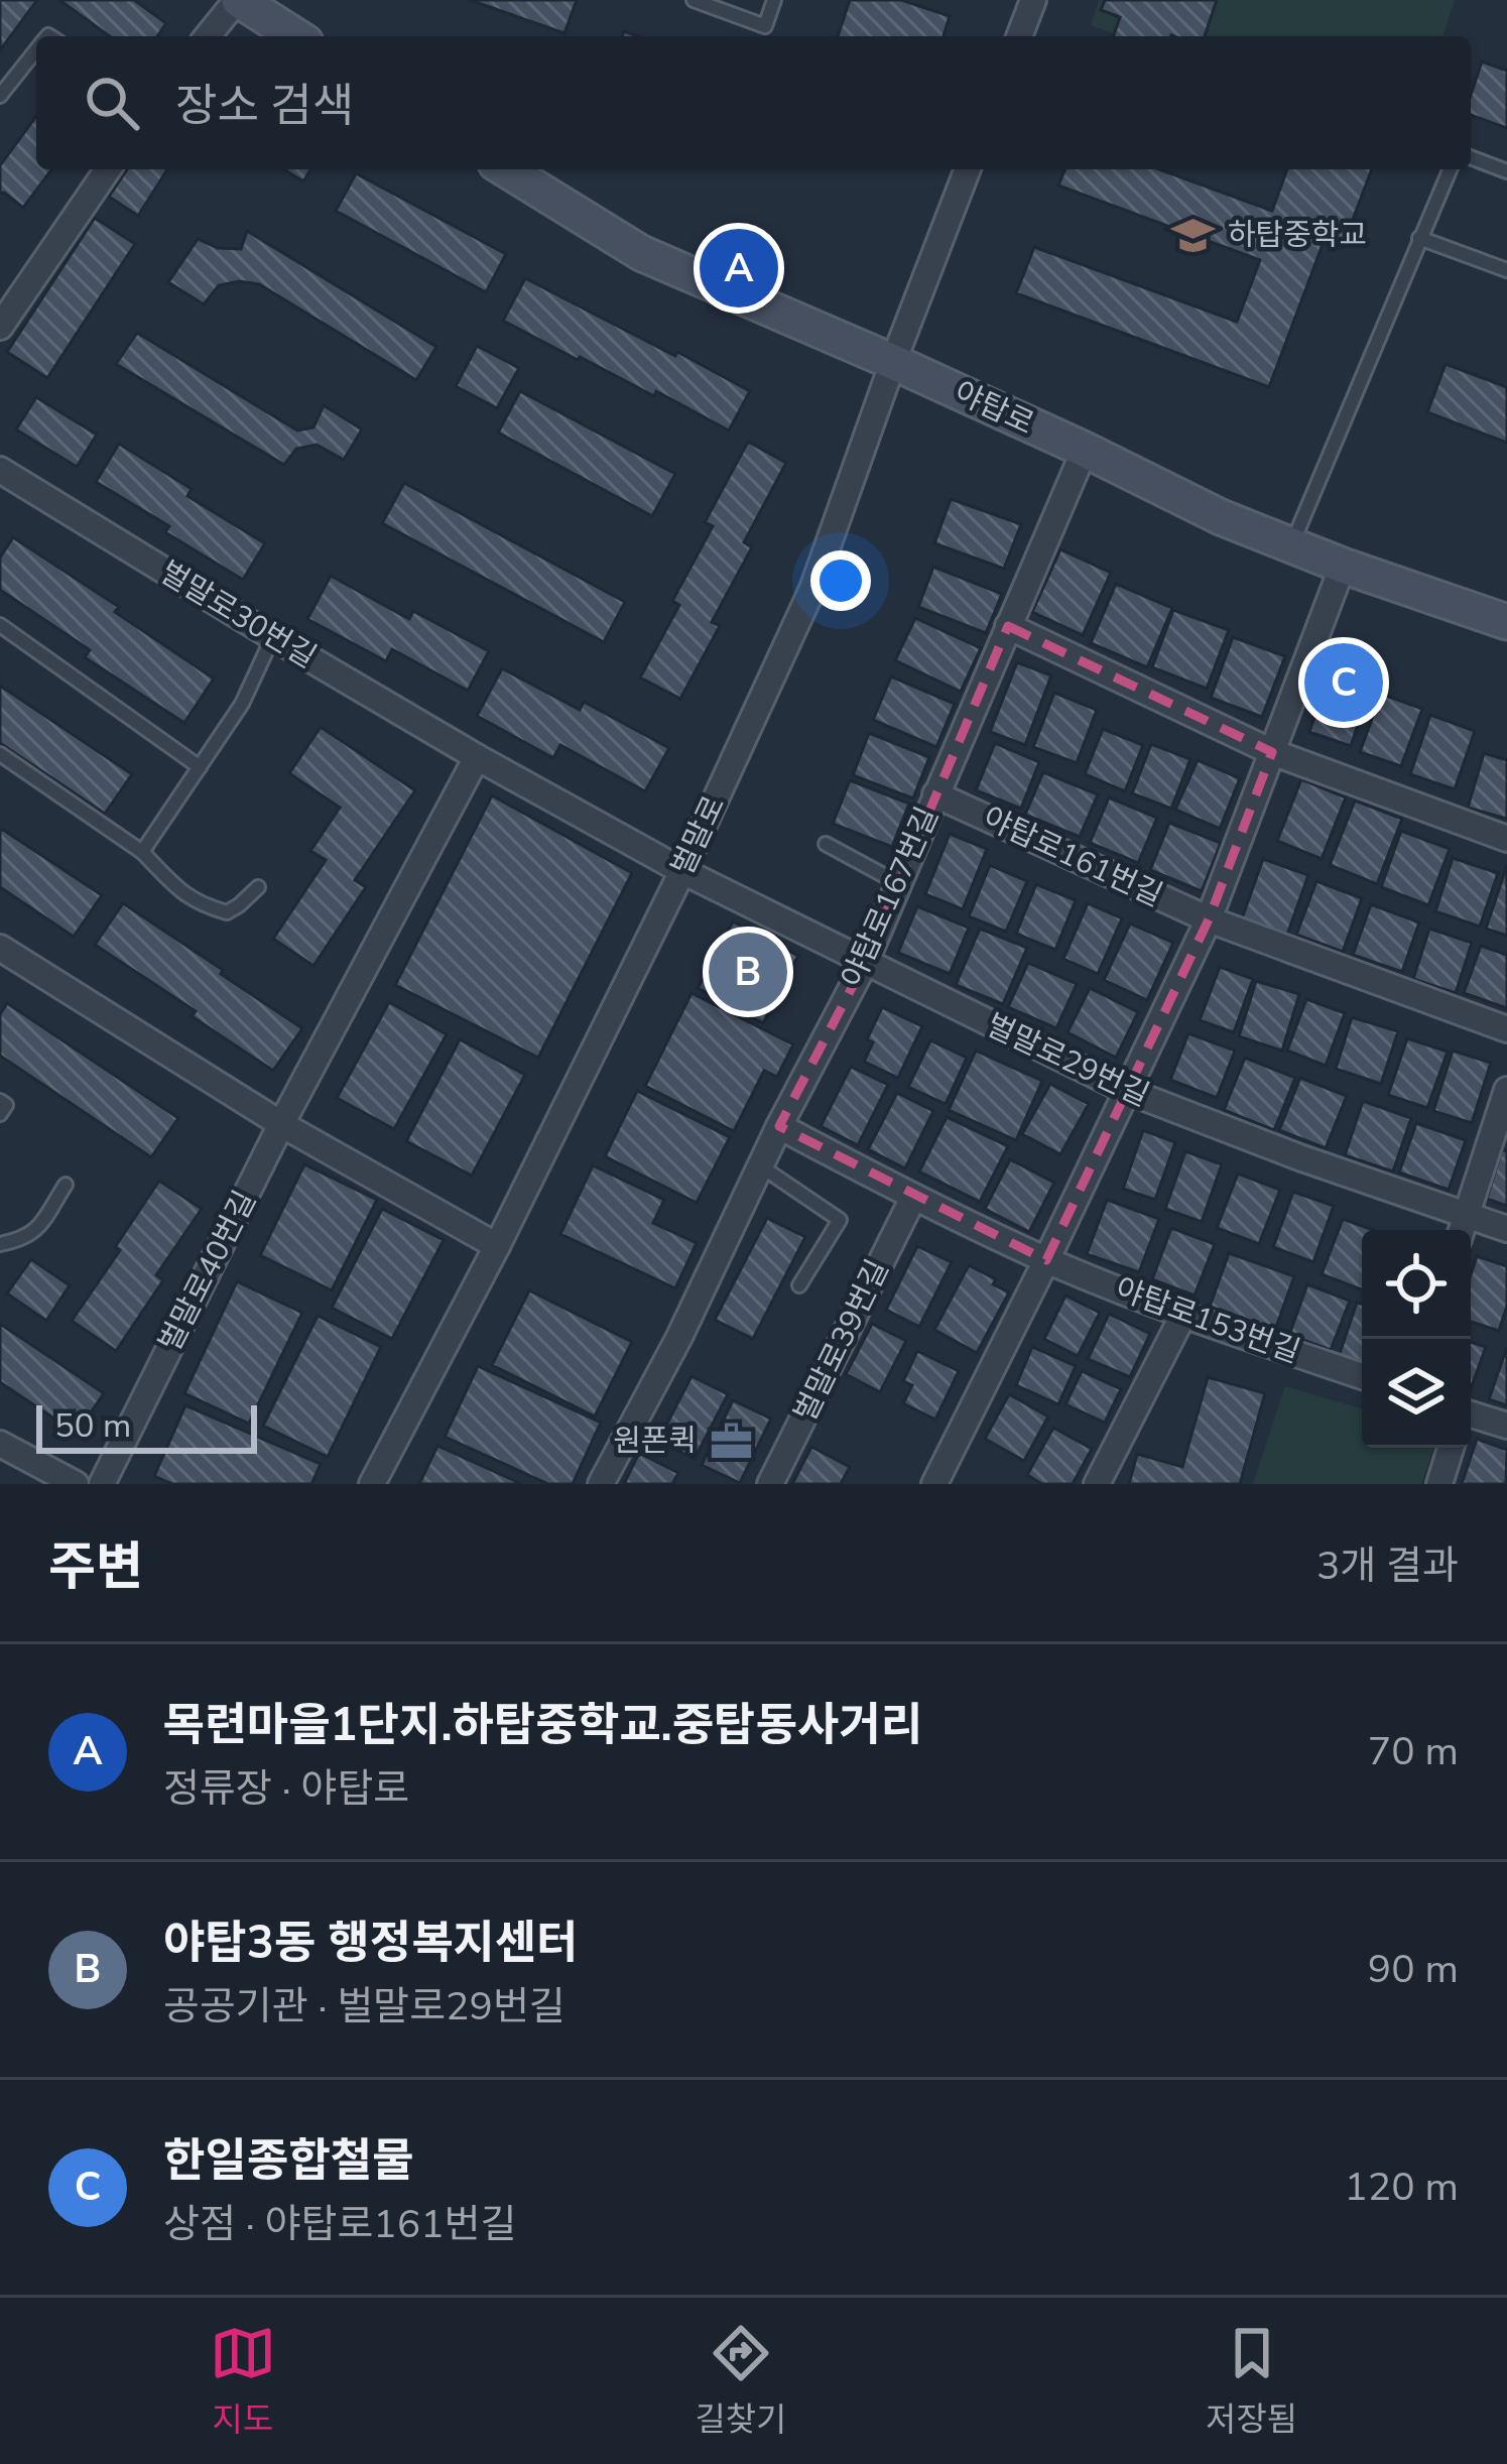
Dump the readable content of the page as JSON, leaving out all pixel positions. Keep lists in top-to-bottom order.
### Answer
{
  "streets": {
    "street": [
      "야탑로",
      "벌말로30번길",
      "벌말로",
      "야탑로161번길",
      "야탑로167번길",
      "벌말로29번길",
      "벌말로40번길",
      "야탑로153번길",
      "벌말로39번길"
    ]
  },
  "crossings": [
    ["야탑로", "벌말로"],
    ["야탑로", "야탑로167번길"],
    ["벌말로30번길", "벌말로"],
    ["벌말로30번길", "벌말로29번길"],
    ["벌말로", "벌말로29번길"],
    ["야탑로161번길", "야탑로167번길"],
    ["야탑로167번길", "벌말로29번길"]
  ],
  "places": {
    "school or university": ["하탑중학교"],
    "office": ["원폰퀵"]
  },
  "scale_bar": "50 m",
  "page": {
    "search": "장소 검색",
    "pins": ["A", "C", "B"],
    "scale": "50 m",
    "heading": ["주변", "3개 결과"],
    "list": [
      {
        "mark": "A",
        "name": "목련마을1단지.하탑중학교.중탑동사거리",
        "note": "정류장 · 야탑로",
        "value": "70 m"
      },
      {
        "mark": "B",
        "name": "야탑3동 행정복지센터",
        "note": "공공기관 · 벌말로29번길",
        "value": "90 m"
      },
      {
        "mark": "C",
        "name": "한일종합철물",
        "note": "상점 · 야탑로161번길",
        "value": "120 m"
      }
    ],
    "nav": ["지도", "길찾기", "저장됨"]
  }
}
